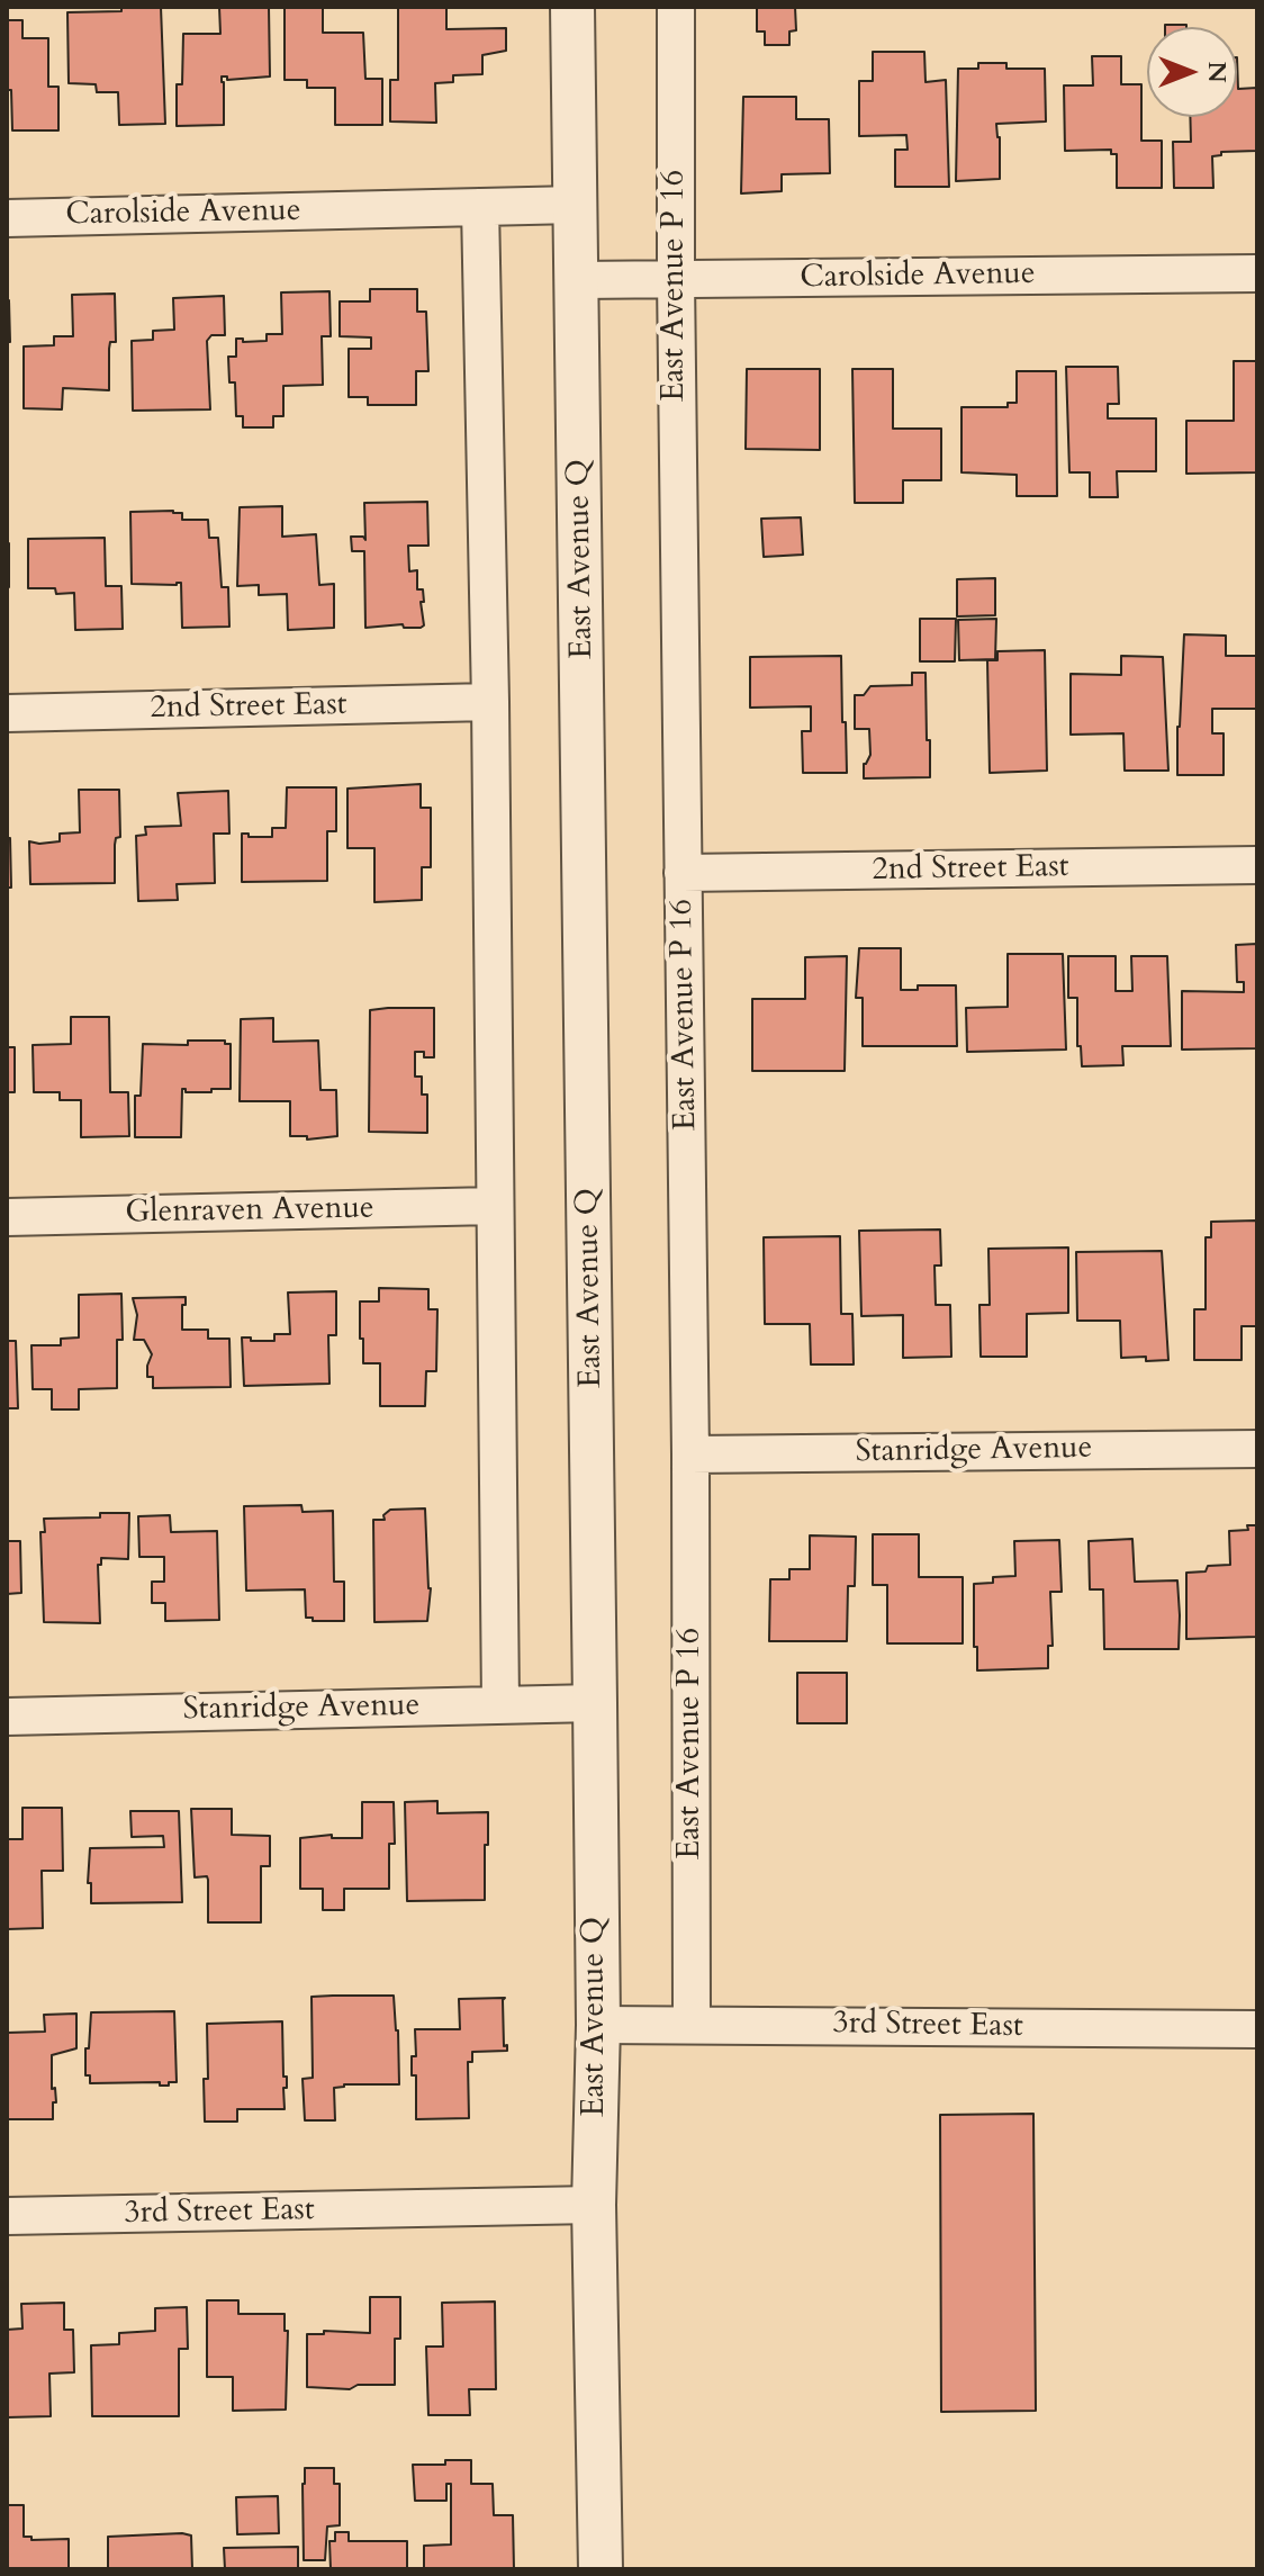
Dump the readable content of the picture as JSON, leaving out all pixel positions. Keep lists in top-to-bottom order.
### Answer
{
  "streets": {
    "street": [
      "Carolside Avenue",
      "East Avenue P 16",
      "East Avenue Q",
      "2nd Street East",
      "Glenraven Avenue",
      "Stanridge Avenue",
      "3rd Street East"
    ]
  },
  "crossings": [
    ["Carolside Avenue", "East Avenue P 16"],
    ["Carolside Avenue", "East Avenue Q"],
    ["East Avenue P 16", "2nd Street East"],
    ["East Avenue P 16", "Stanridge Avenue"],
    ["East Avenue P 16", "3rd Street East"],
    ["East Avenue Q", "Stanridge Avenue"],
    ["East Avenue Q", "3rd Street East"]
  ],
  "north": "right"
}
